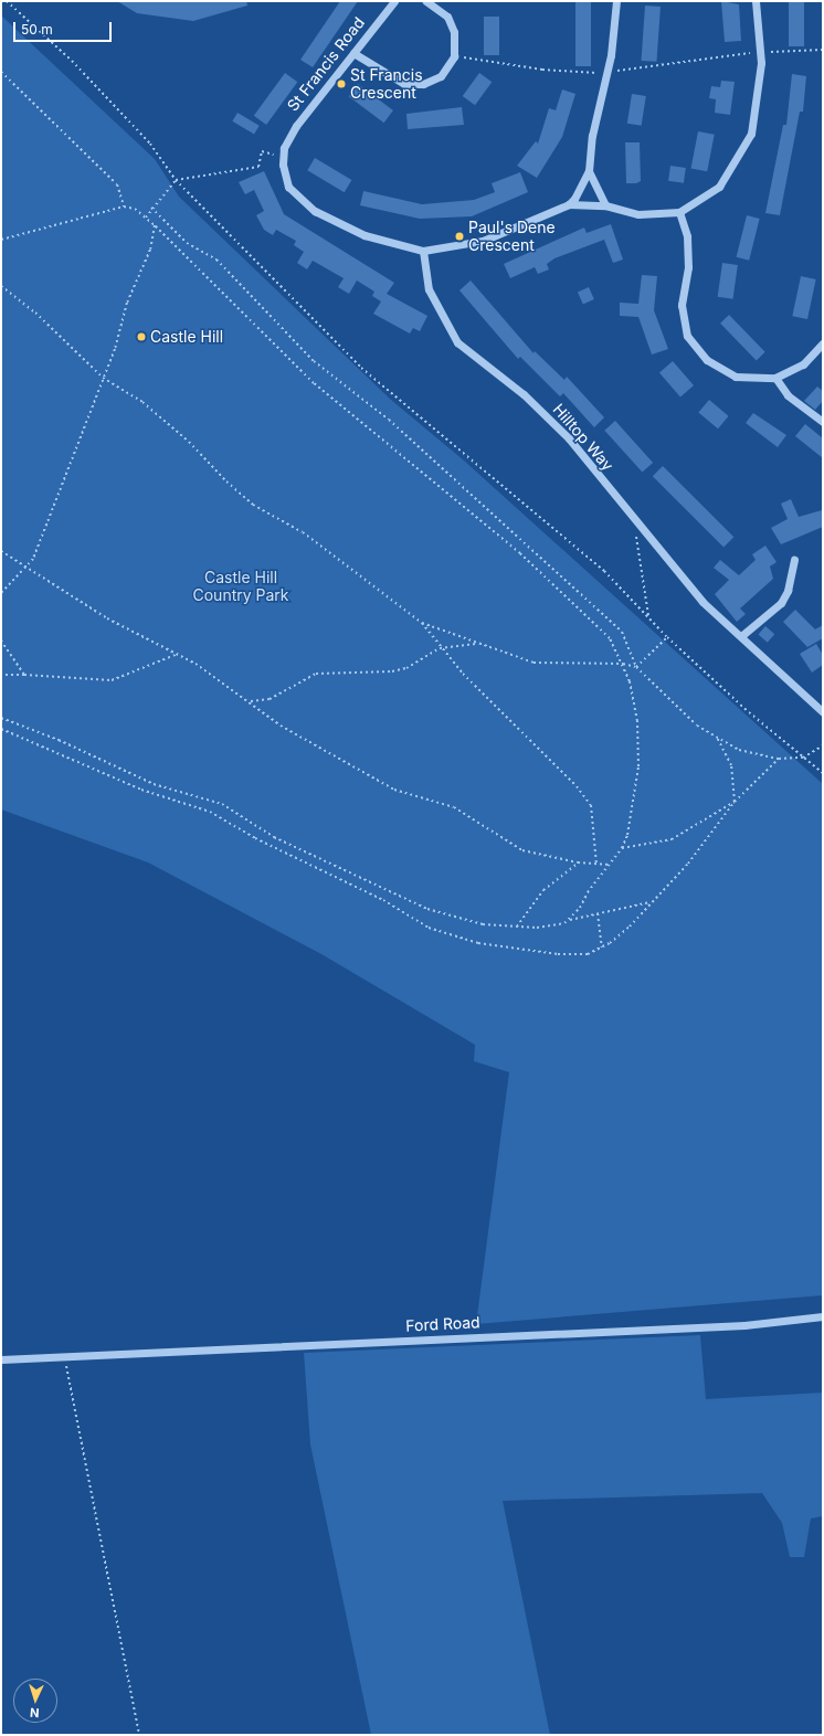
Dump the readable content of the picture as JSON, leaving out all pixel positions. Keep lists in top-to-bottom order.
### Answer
{
  "streets": {
    "street": ["St Francis Road", "Hilltop Way", "Ford Road"]
  },
  "parks": ["Castle Hill Country Park"],
  "places": ["St Francis Crescent", "Paul's Dene Crescent", "Castle Hill"],
  "scale_bar": "50 m",
  "north": "bottom"
}
